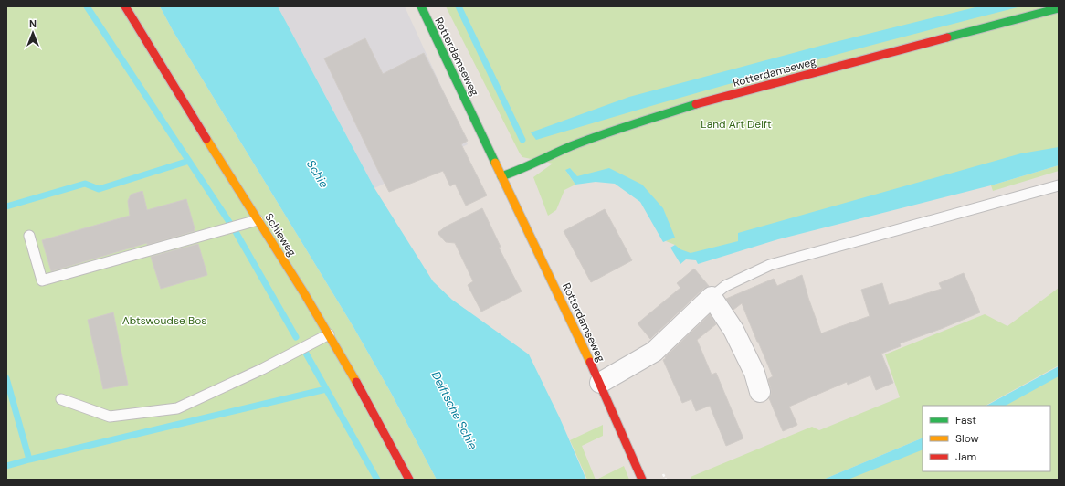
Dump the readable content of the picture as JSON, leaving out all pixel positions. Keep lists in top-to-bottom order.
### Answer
{
  "streets": {
    "street": ["Rotterdamseweg", "Schieweg"]
  },
  "water": ["Schie", "Delftsche Schie"],
  "parks": ["Land Art Delft", "Abtswoudse Bos"],
  "legend": ["Fast", "Slow", "Jam"],
  "north": "top"
}
